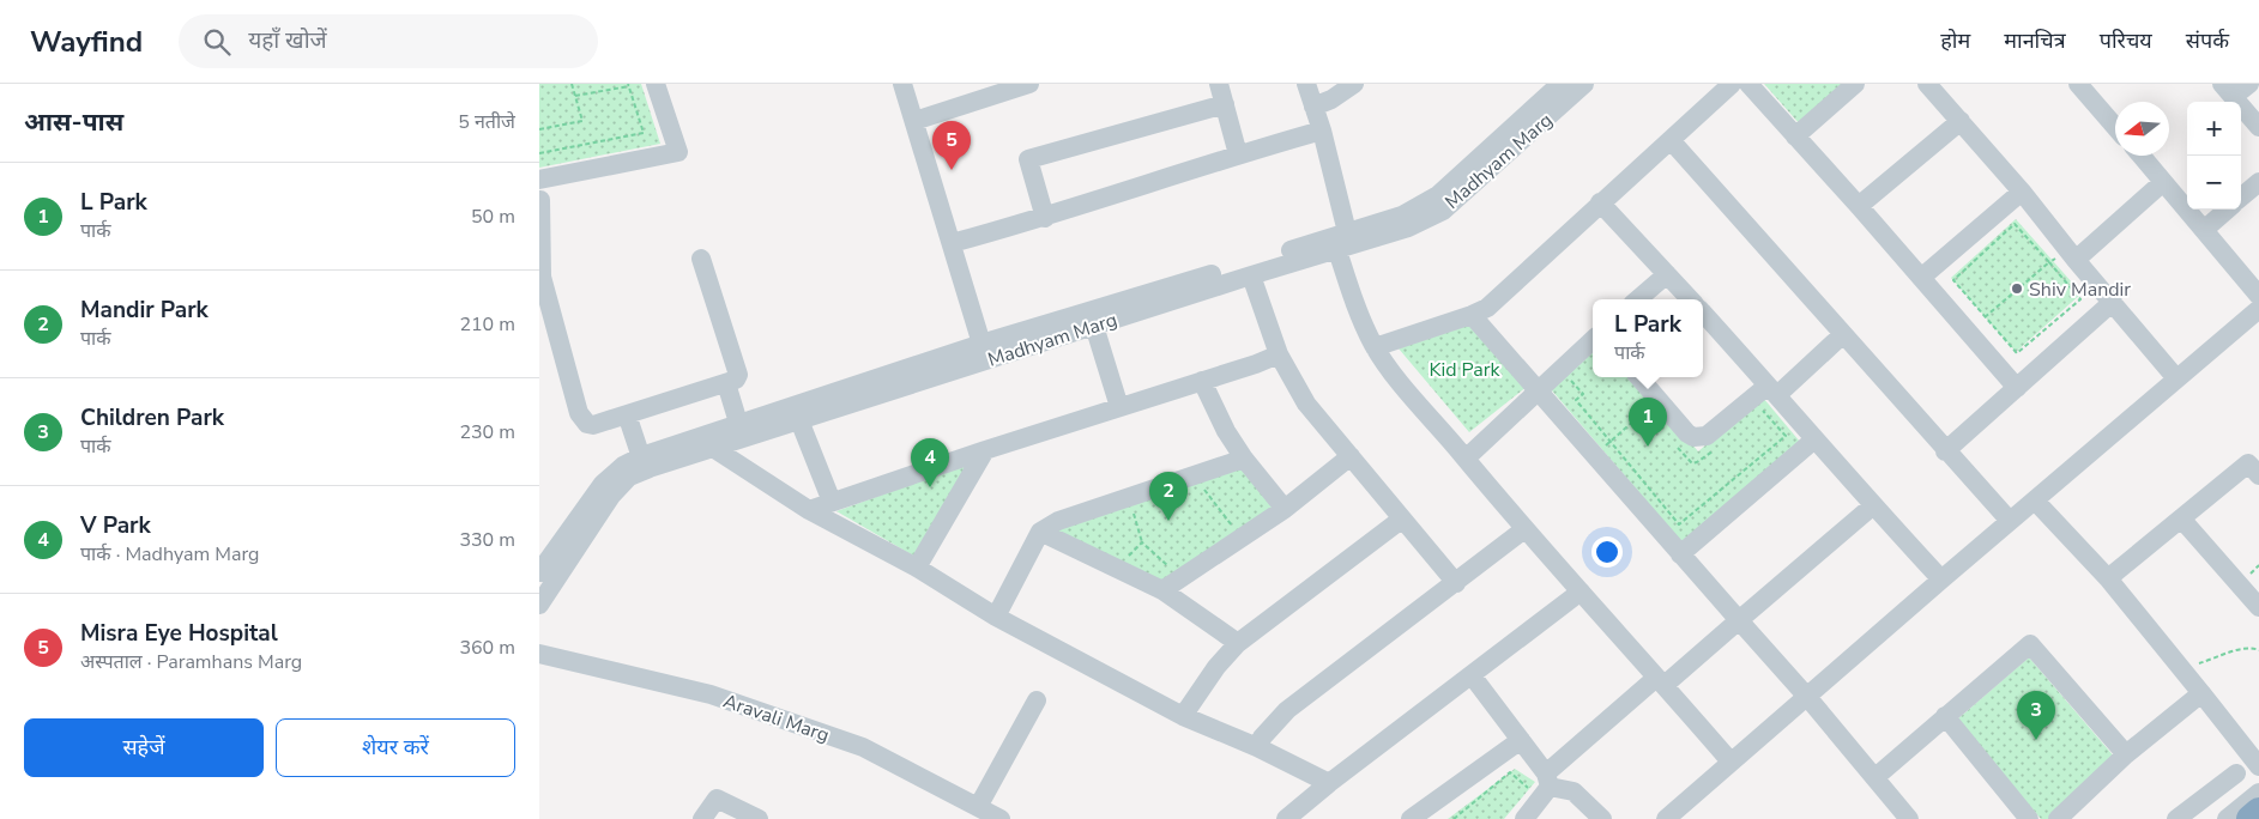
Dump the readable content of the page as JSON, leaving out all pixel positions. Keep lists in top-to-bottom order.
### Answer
{
  "streets": {
    "street": ["Madhyam Marg", "Aravali Marg"]
  },
  "parks": ["Kid Park"],
  "places": ["Shiv Mandir"],
  "north": "left",
  "page": {
    "header": "Wayfind",
    "search": "यहाँ खोजें",
    "nav": [
      "होम",
      "मानचित्र",
      "परिचय",
      "संपर्क"
    ],
    "heading": ["आस-पास", "5 नतीजे"],
    "map_buttons": ["+", "−"],
    "pins": [
      "5",
      "1",
      "4",
      "2",
      "3"
    ],
    "list": [
      {
        "mark": "1",
        "name": "L Park",
        "note": "पार्क",
        "value": "50 m"
      },
      {
        "mark": "2",
        "name": "Mandir Park",
        "note": "पार्क",
        "value": "210 m"
      },
      {
        "mark": "3",
        "name": "Children Park",
        "note": "पार्क",
        "value": "230 m"
      },
      {
        "mark": "4",
        "name": "V Park",
        "note": "पार्क · Madhyam Marg",
        "value": "330 m"
      },
      {
        "mark": "5",
        "name": "Misra Eye Hospital",
        "note": "अस्पताल · Paramhans Marg",
        "value": "360 m"
      }
    ],
    "popup": ["L Park", "पार्क"],
    "buttons": ["सहेजें", "शेयर करें"]
  }
}
